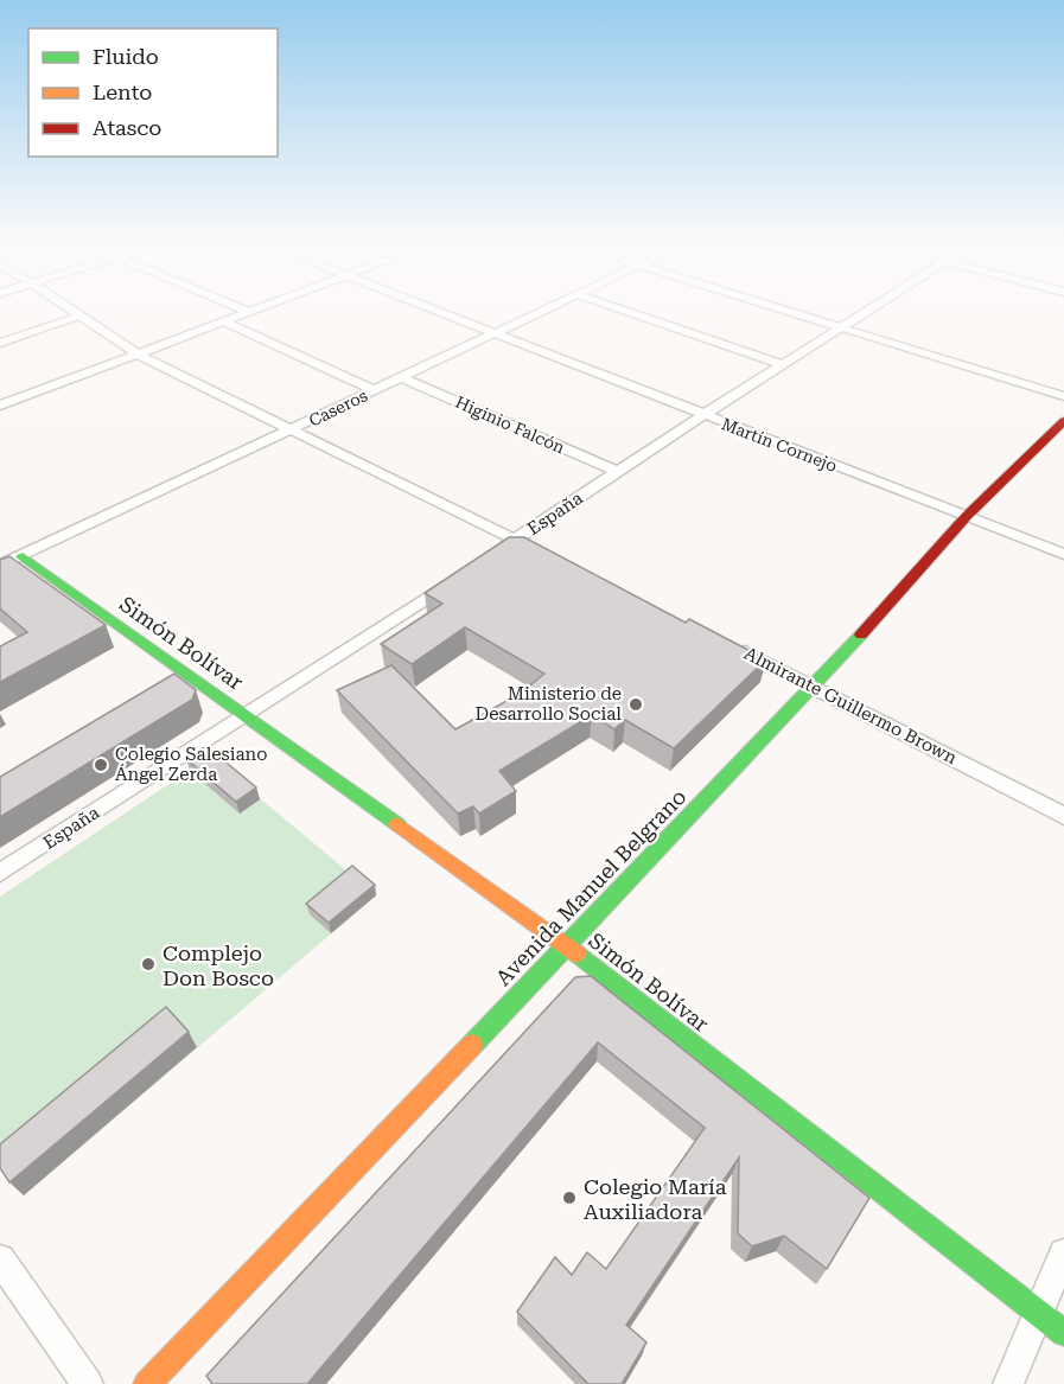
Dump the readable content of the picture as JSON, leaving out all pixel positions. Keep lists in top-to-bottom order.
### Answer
{
  "streets": {
    "main road": ["Simón Bolívar", "Avenida Manuel Belgrano"],
    "street": [
      "Caseros",
      "Higinio Falcón",
      "Martín Cornejo",
      "España",
      "Almirante Guillermo Brown"
    ]
  },
  "crossings": [
    ["Caseros", "Higinio Falcón"],
    ["Caseros", "Martín Cornejo"],
    ["Caseros", "Simón Bolívar"],
    ["Higinio Falcón", "España"],
    ["Martín Cornejo", "España"],
    ["Martín Cornejo", "Avenida Manuel Belgrano"],
    ["España", "Simón Bolívar"],
    ["Simón Bolívar", "Avenida Manuel Belgrano"],
    ["Almirante Guillermo Brown", "Avenida Manuel Belgrano"]
  ],
  "places": [
    "Ministerio de Desarrollo Social",
    "Colegio Salesiano Ángel Zerda",
    "Complejo Don Bosco",
    "Colegio María Auxiliadora"
  ],
  "legend": ["Fluido", "Lento", "Atasco"]
}
